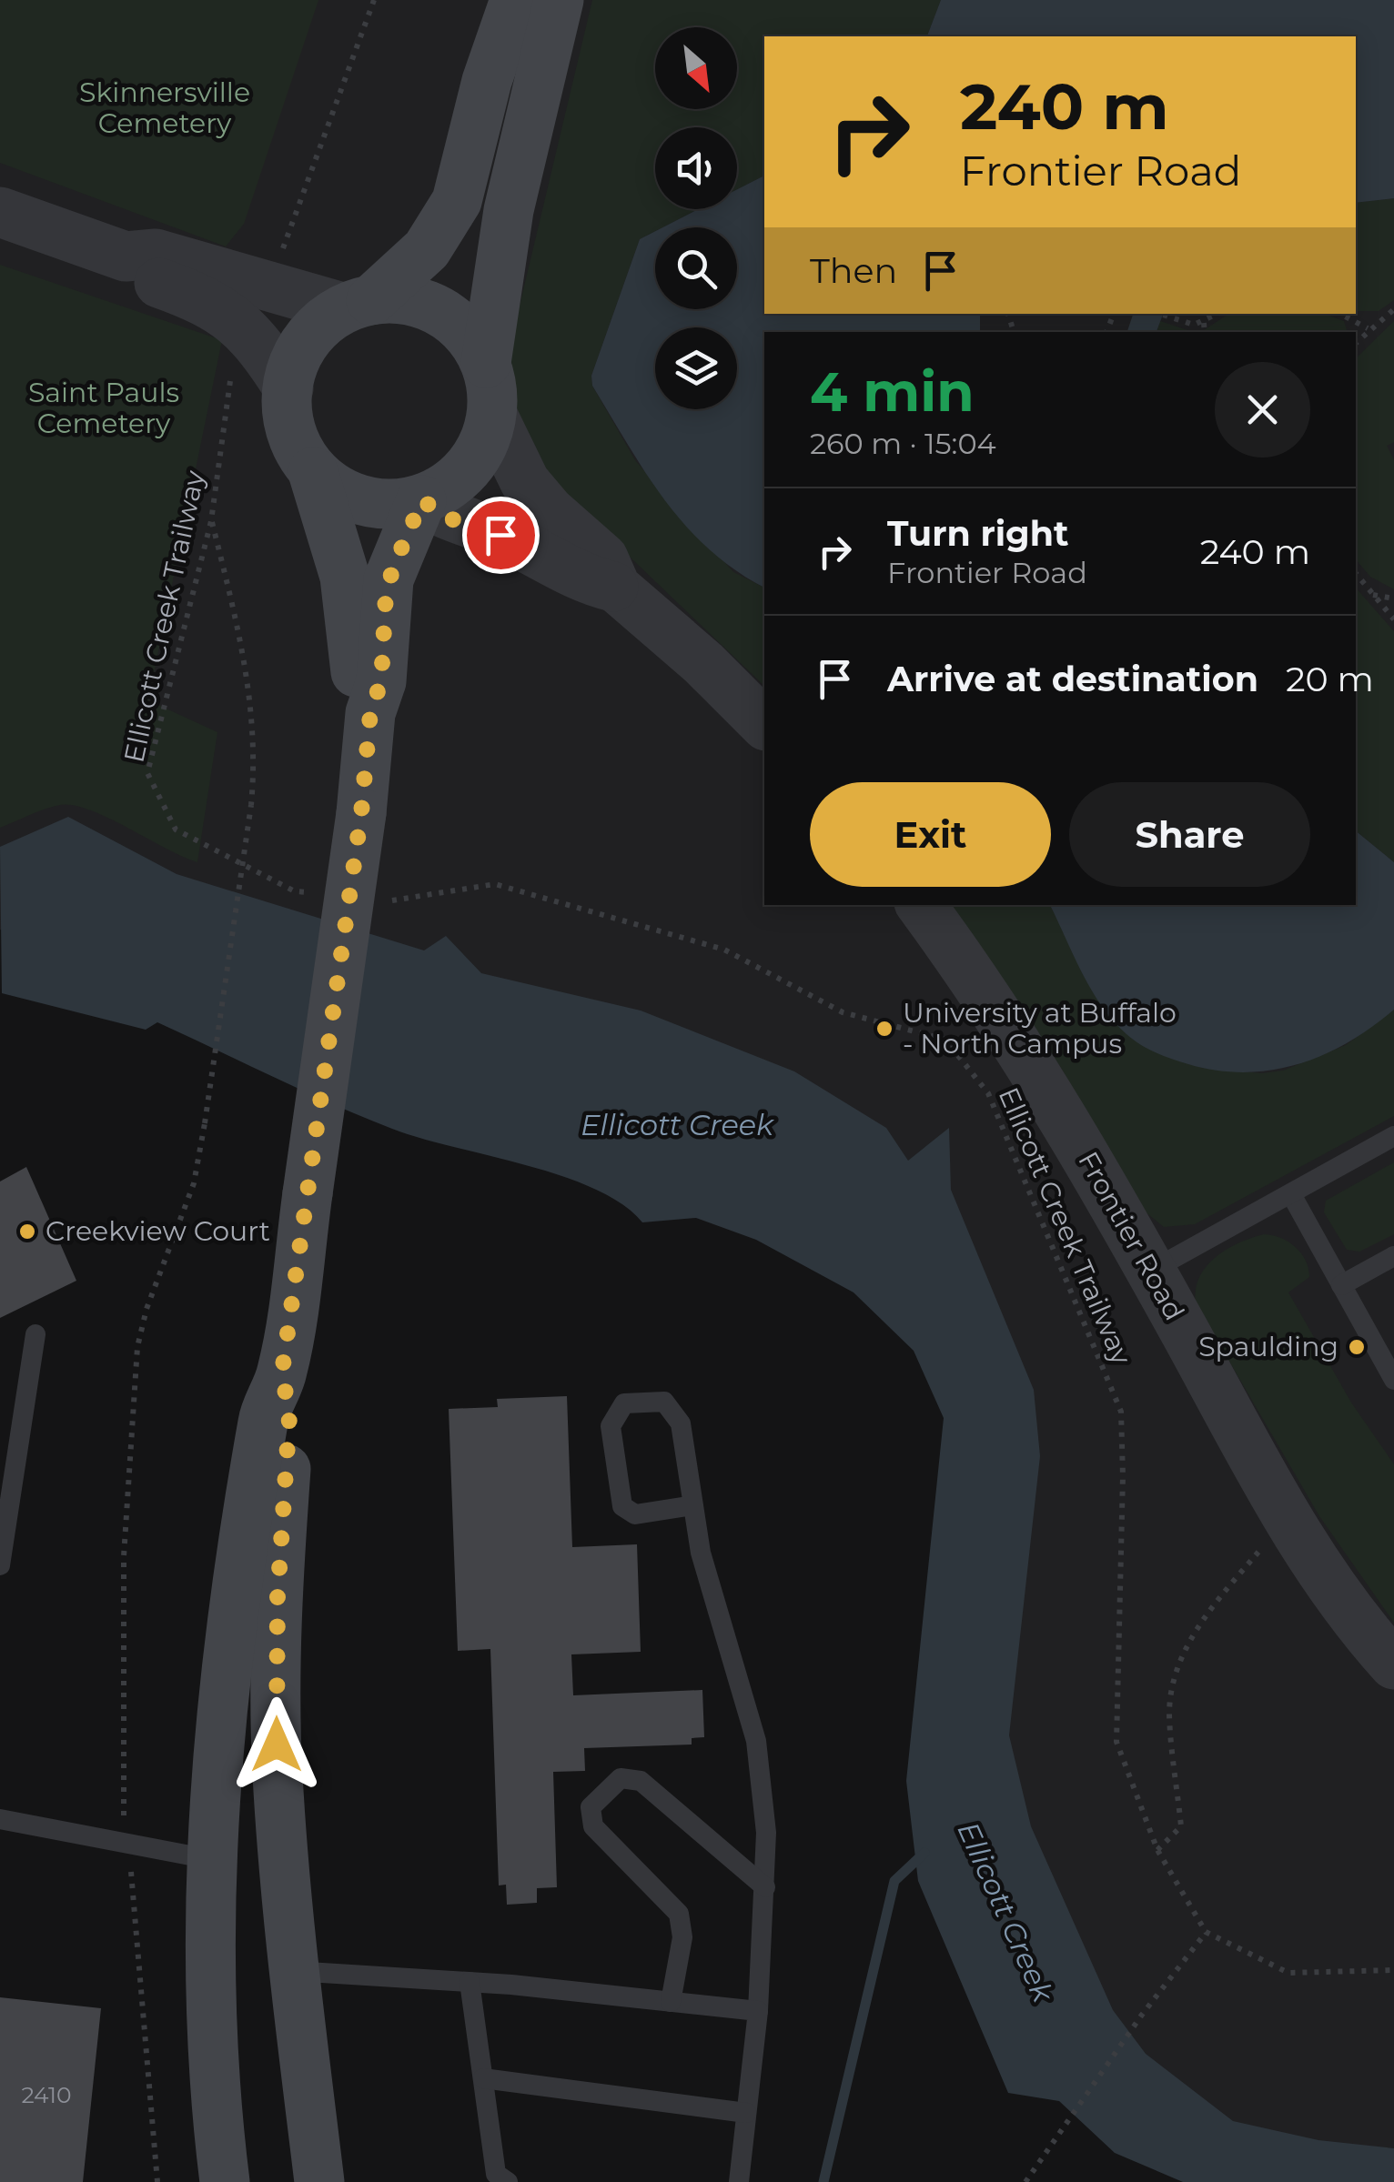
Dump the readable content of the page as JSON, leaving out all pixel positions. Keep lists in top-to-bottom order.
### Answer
{
  "streets": {
    "street": ["Frontier Road"],
    "path": ["Ellicott Creek Trailway"]
  },
  "water": ["Ellicott Creek"],
  "parks": ["Skinnersville Cemetery", "Saint Pauls Cemetery"],
  "places": ["University at Buffalo - North Campus", "Creekview Court", "Spaulding"],
  "house_numbers": ["2410"],
  "north": "bottom right",
  "page": {
    "turn": ["240 m", "Frontier Road"],
    "then": "Then",
    "heading": ["4 min", "260 m · 15:04"],
    "list": [
      {
        "name": "Turn right",
        "note": "Frontier Road",
        "value": "240 m"
      },
      {
        "name": "Arrive at destination",
        "value": "20 m"
      }
    ],
    "buttons": ["Exit", "Share"]
  }
}
